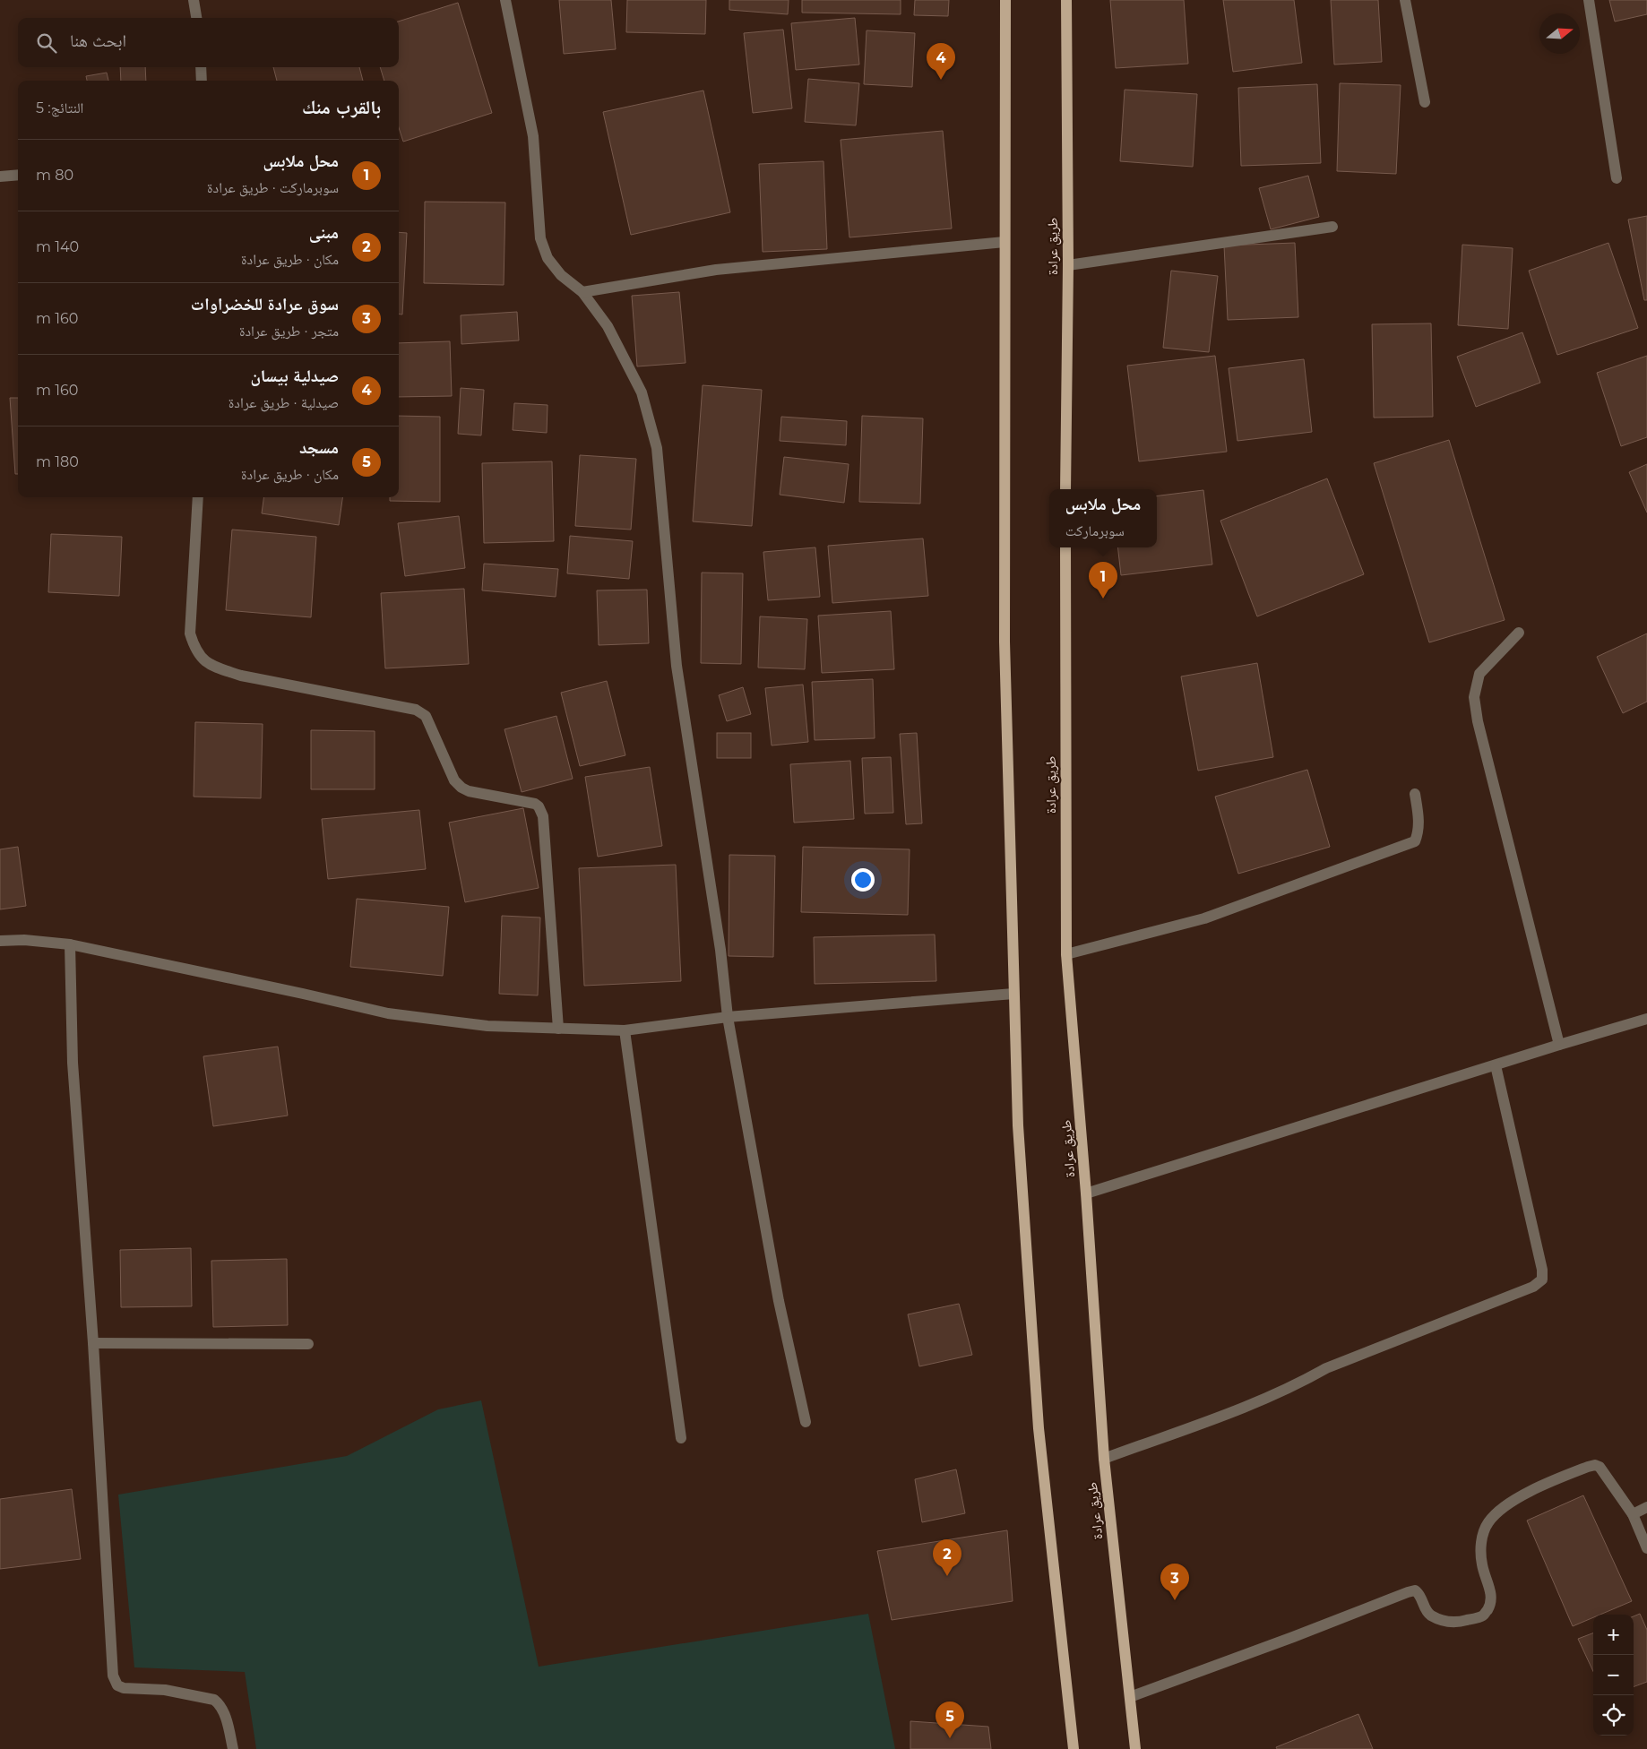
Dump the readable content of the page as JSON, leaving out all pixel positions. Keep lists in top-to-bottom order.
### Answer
{
  "streets": {
    "main road": ["طريق عرادة"]
  },
  "north": "right",
  "page": {
    "search": "ابحث هنا",
    "pins": [
      "4",
      "1",
      "2",
      "3",
      "5"
    ],
    "heading": ["بالقرب منك", "النتائج: 5"],
    "list": [
      {
        "mark": "1",
        "name": "محل ملابس",
        "note": "سوبرماركت · طريق عرادة",
        "value": "80 m"
      },
      {
        "mark": "2",
        "name": "مبنى",
        "note": "مكان · طريق عرادة",
        "value": "140 m"
      },
      {
        "mark": "3",
        "name": "سوق عرادة للخضراوات",
        "note": "متجر · طريق عرادة",
        "value": "160 m"
      },
      {
        "mark": "4",
        "name": "صيدلية بيسان",
        "note": "صيدلية · طريق عرادة",
        "value": "160 m"
      },
      {
        "mark": "5",
        "name": "مسجد",
        "note": "مكان · طريق عرادة",
        "value": "180 m"
      }
    ],
    "popup": ["محل ملابس", "سوبرماركت"],
    "map_buttons": ["+", "−"]
  }
}
